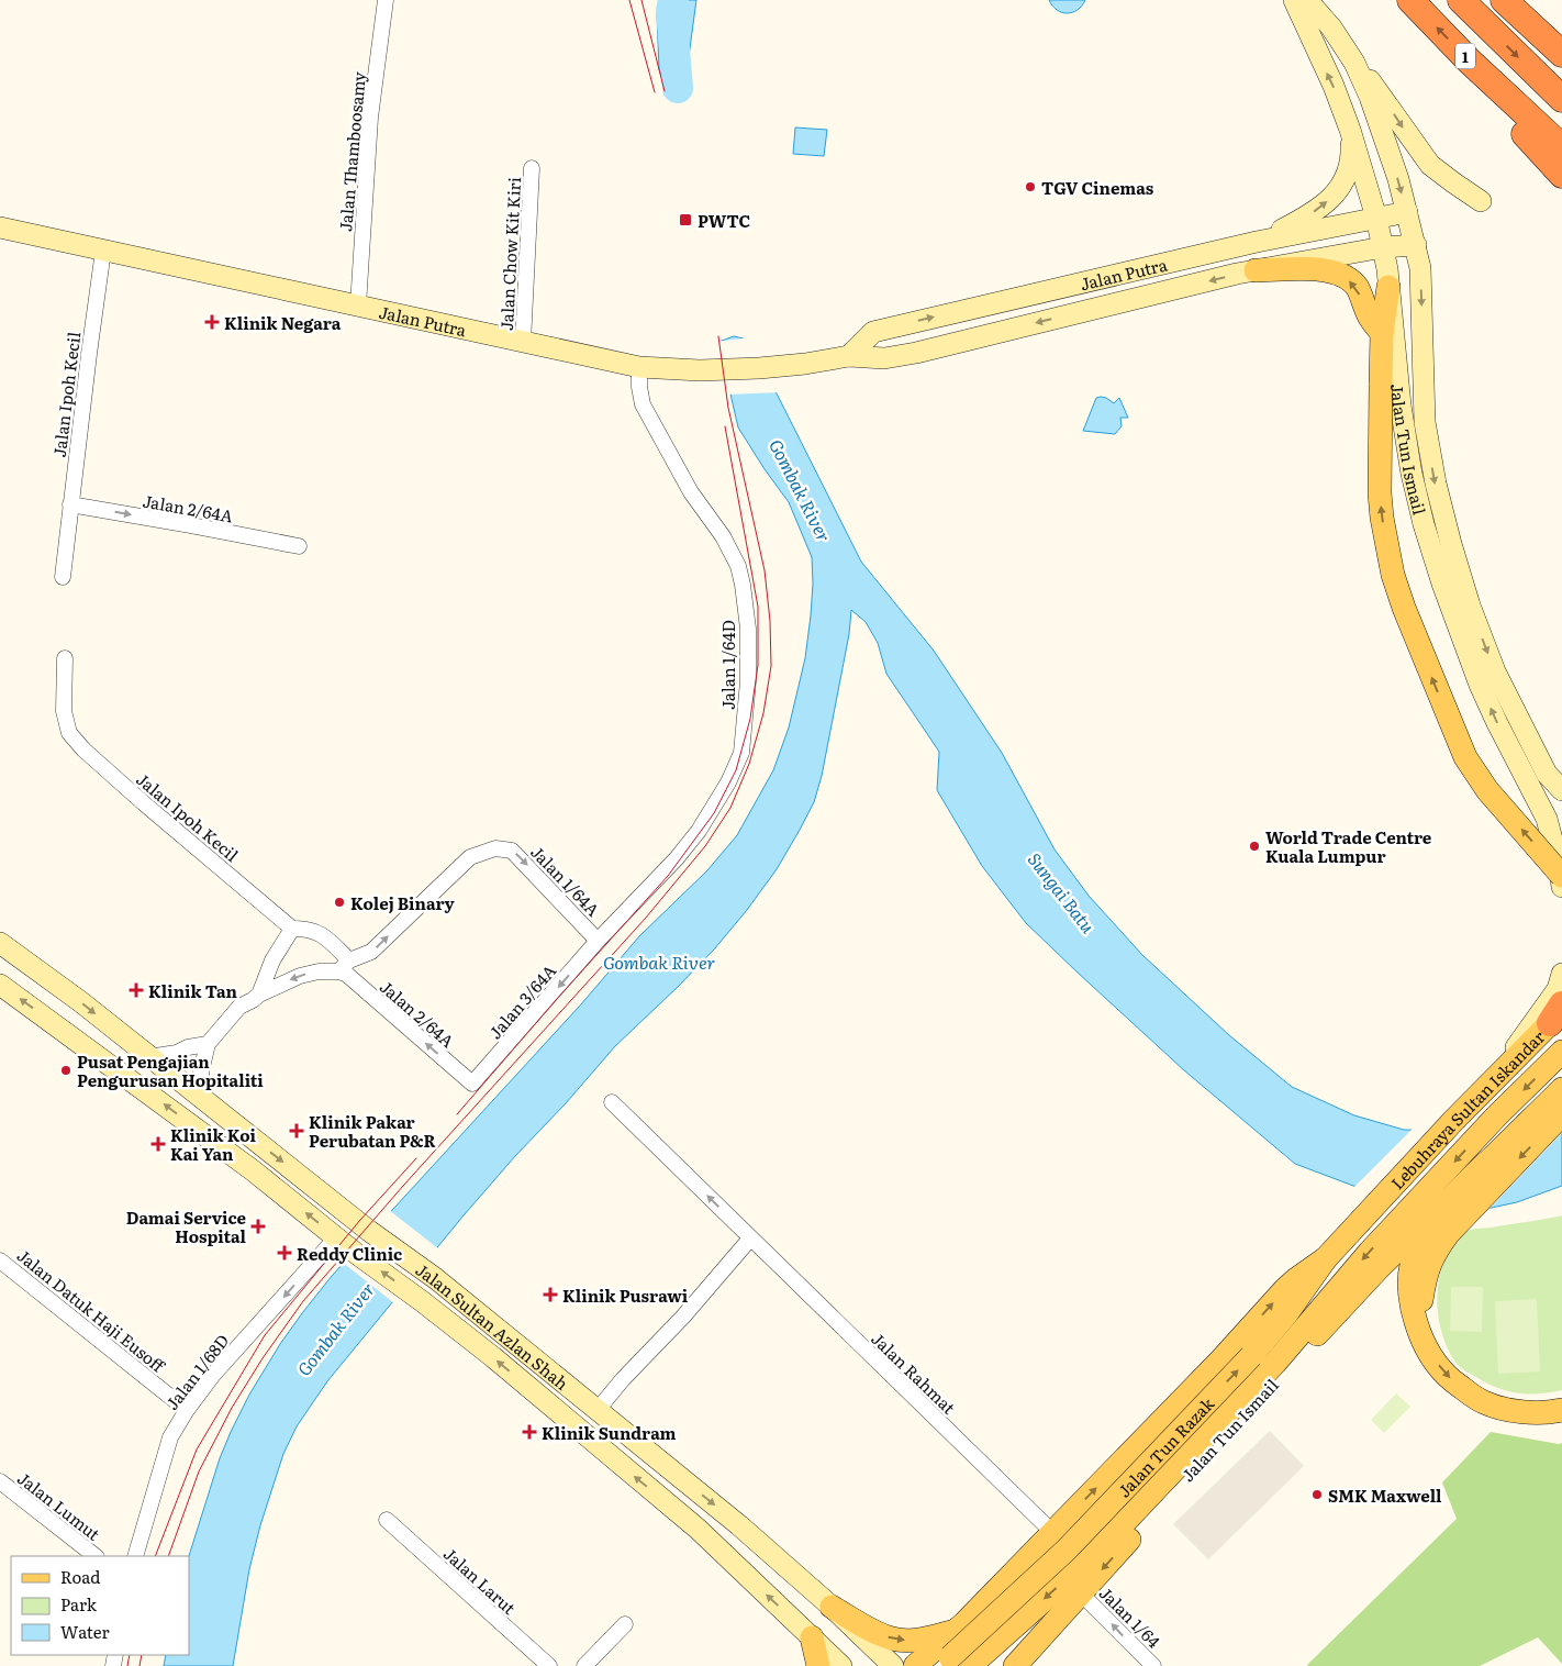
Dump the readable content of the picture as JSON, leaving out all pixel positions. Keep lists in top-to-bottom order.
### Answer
{
  "streets": {
    "highway": ["1"],
    "main road": ["Jalan Tun Ismail", "Lebuhraya Sultan Iskandar", "Jalan Tun Razak"],
    "street": [
      "Jalan Thamboosamy",
      "Jalan Chow Kit Kiri",
      "Jalan Putra",
      "Jalan Ipoh Kecil",
      "Jalan 2/64A",
      "Jalan 1/64D",
      "Jalan 1/64A",
      "Jalan 3/64A",
      "Jalan Datuk Haji Eusoff",
      "Jalan Sultan Azlan Shah",
      "Jalan 1/68D",
      "Jalan Rahmat",
      "Jalan Lumut",
      "Jalan Larut",
      "Jalan 1/64"
    ]
  },
  "crossings": [
    ["Jalan Thamboosamy", "Jalan Putra"],
    ["Jalan Chow Kit Kiri", "Jalan Putra"],
    ["Jalan Putra", "Jalan Ipoh Kecil"],
    ["Jalan Putra", "Jalan Tun Ismail"],
    ["Jalan Putra", "Jalan 1/64D"],
    ["Jalan Ipoh Kecil", "Jalan 2/64A"],
    ["Jalan Tun Ismail", "Jalan 1/64"],
    ["Jalan 2/64A", "Jalan 1/64A"],
    ["Jalan 2/64A", "Jalan 3/64A"],
    ["Jalan 1/64D", "Jalan 1/64A"],
    ["Jalan 1/64D", "Jalan 3/64A"],
    ["Jalan 1/64A", "Jalan 3/64A"],
    ["Jalan 1/64A", "Jalan Sultan Azlan Shah"],
    ["Lebuhraya Sultan Iskandar", "Jalan Tun Razak"],
    ["Jalan Datuk Haji Eusoff", "Jalan 1/68D"],
    ["Jalan Sultan Azlan Shah", "Jalan 1/68D"]
  ],
  "one_way": ["Jalan 3/64A", "Jalan 1/68D", "Jalan 1/64"],
  "water": ["Gombak River", "Sungai Batu"],
  "places": {
    "other": [
      "TGV Cinemas",
      "World Trade Centre Kuala Lumpur",
      "Kolej Binary",
      "Pusat Pengajian Pengurusan Hopitaliti",
      "SMK Maxwell"
    ],
    "transit": ["PWTC"],
    "health": [
      "Klinik Negara",
      "Klinik Tan",
      "Klinik Pakar Perubatan P&R",
      "Klinik Koi Kai Yan",
      "Damai Service Hospital",
      "Reddy Clinic",
      "Klinik Pusrawi",
      "Klinik Sundram"
    ]
  },
  "legend": ["Road", "Park", "Water"]
}
